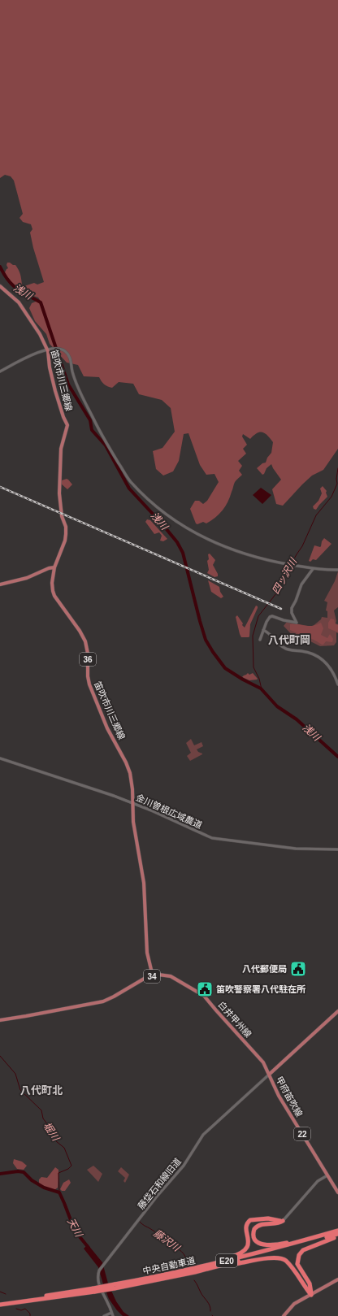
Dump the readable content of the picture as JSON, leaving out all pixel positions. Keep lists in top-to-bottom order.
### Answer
{
  "streets": {
    "highway": ["E20", "中央自動車道"],
    "main road": [
      "笛吹市川三郷線",
      "36",
      "34",
      "白井甲州線",
      "甲府笛吹線",
      "22"
    ],
    "street": ["金川曽根広域農道", "藤垈石和線旧道"]
  },
  "crossings": [
    ["笛吹市川三郷線", "金川曽根広域農道"],
    ["笛吹市川三郷線", "白井甲州線"],
    ["白井甲州線", "甲府笛吹線"],
    ["白井甲州線", "藤垈石和線旧道"],
    ["甲府笛吹線", "藤垈石和線旧道"]
  ],
  "districts": ["八代町岡", "八代町北"],
  "water": [
    "浅川",
    "四ッ沢川",
    "堀川",
    "天川",
    "藤沢川"
  ],
  "places": {
    "public building": ["八代郵便局", "笛吹警察署八代駐在所"]
  }
}
